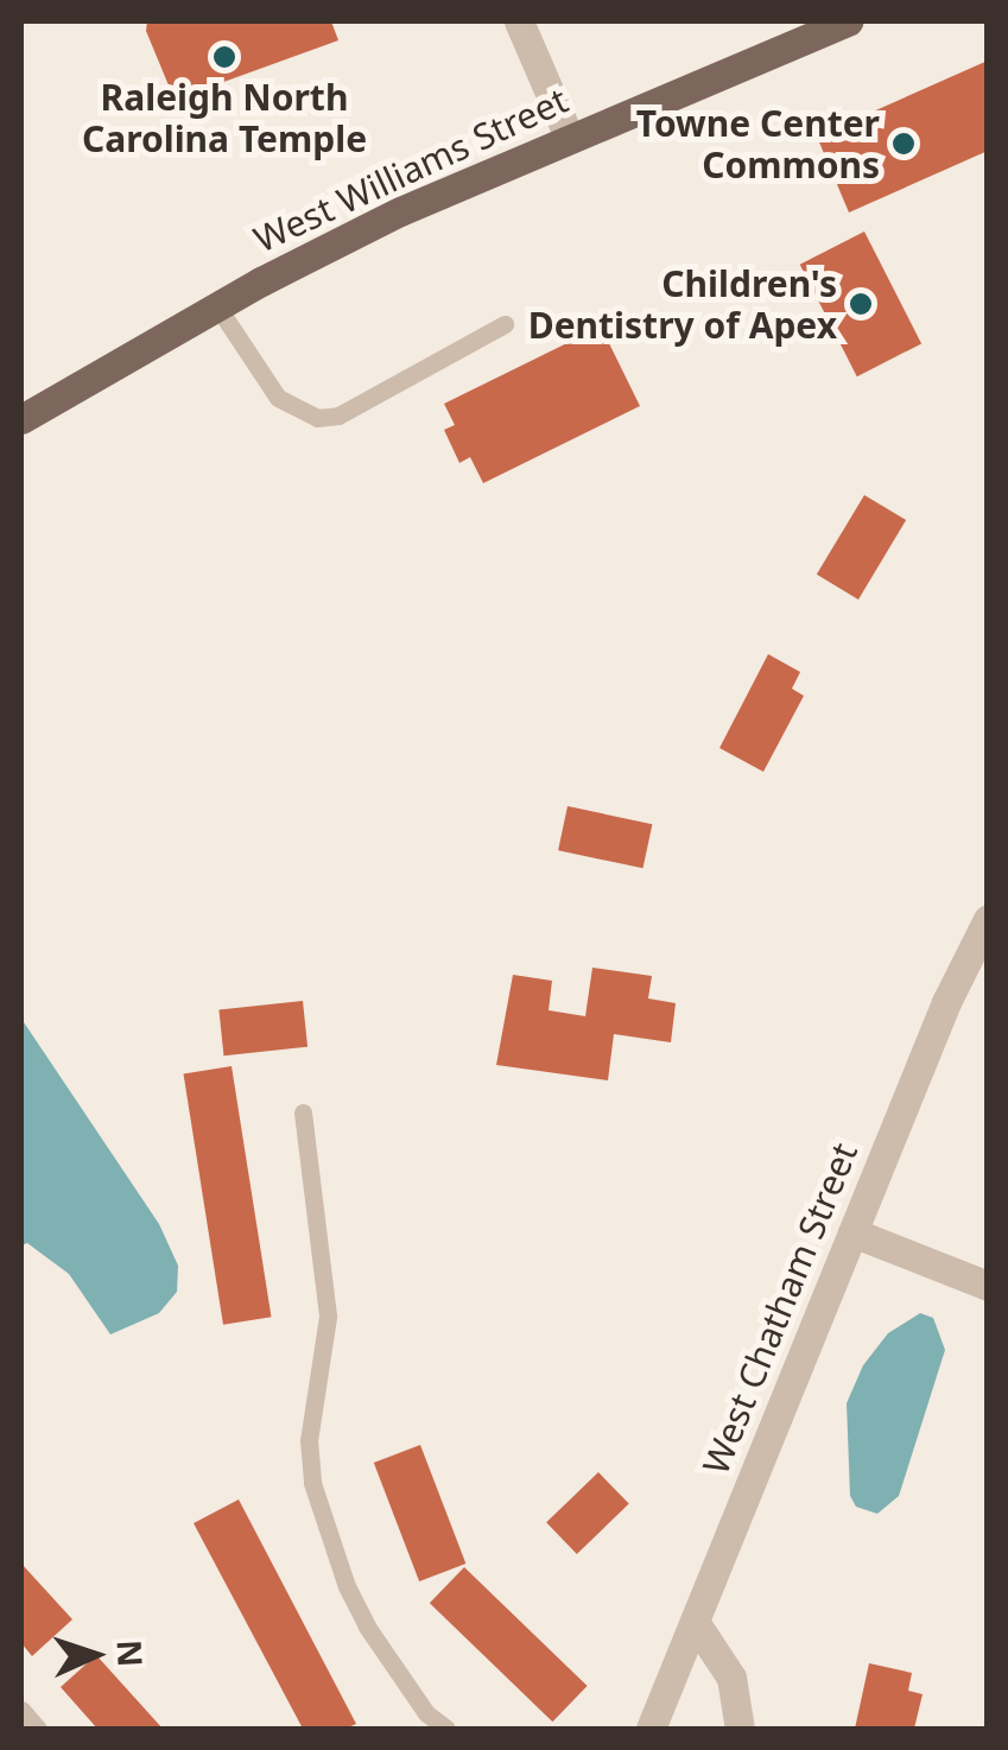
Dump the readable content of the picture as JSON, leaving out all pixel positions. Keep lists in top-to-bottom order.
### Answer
{
  "streets": {
    "main road": ["West Williams Street"],
    "street": ["West Chatham Street"]
  },
  "places": ["Raleigh North Carolina Temple", "Towne Center Commons", "Children's Dentistry of Apex"],
  "north": "right"
}
